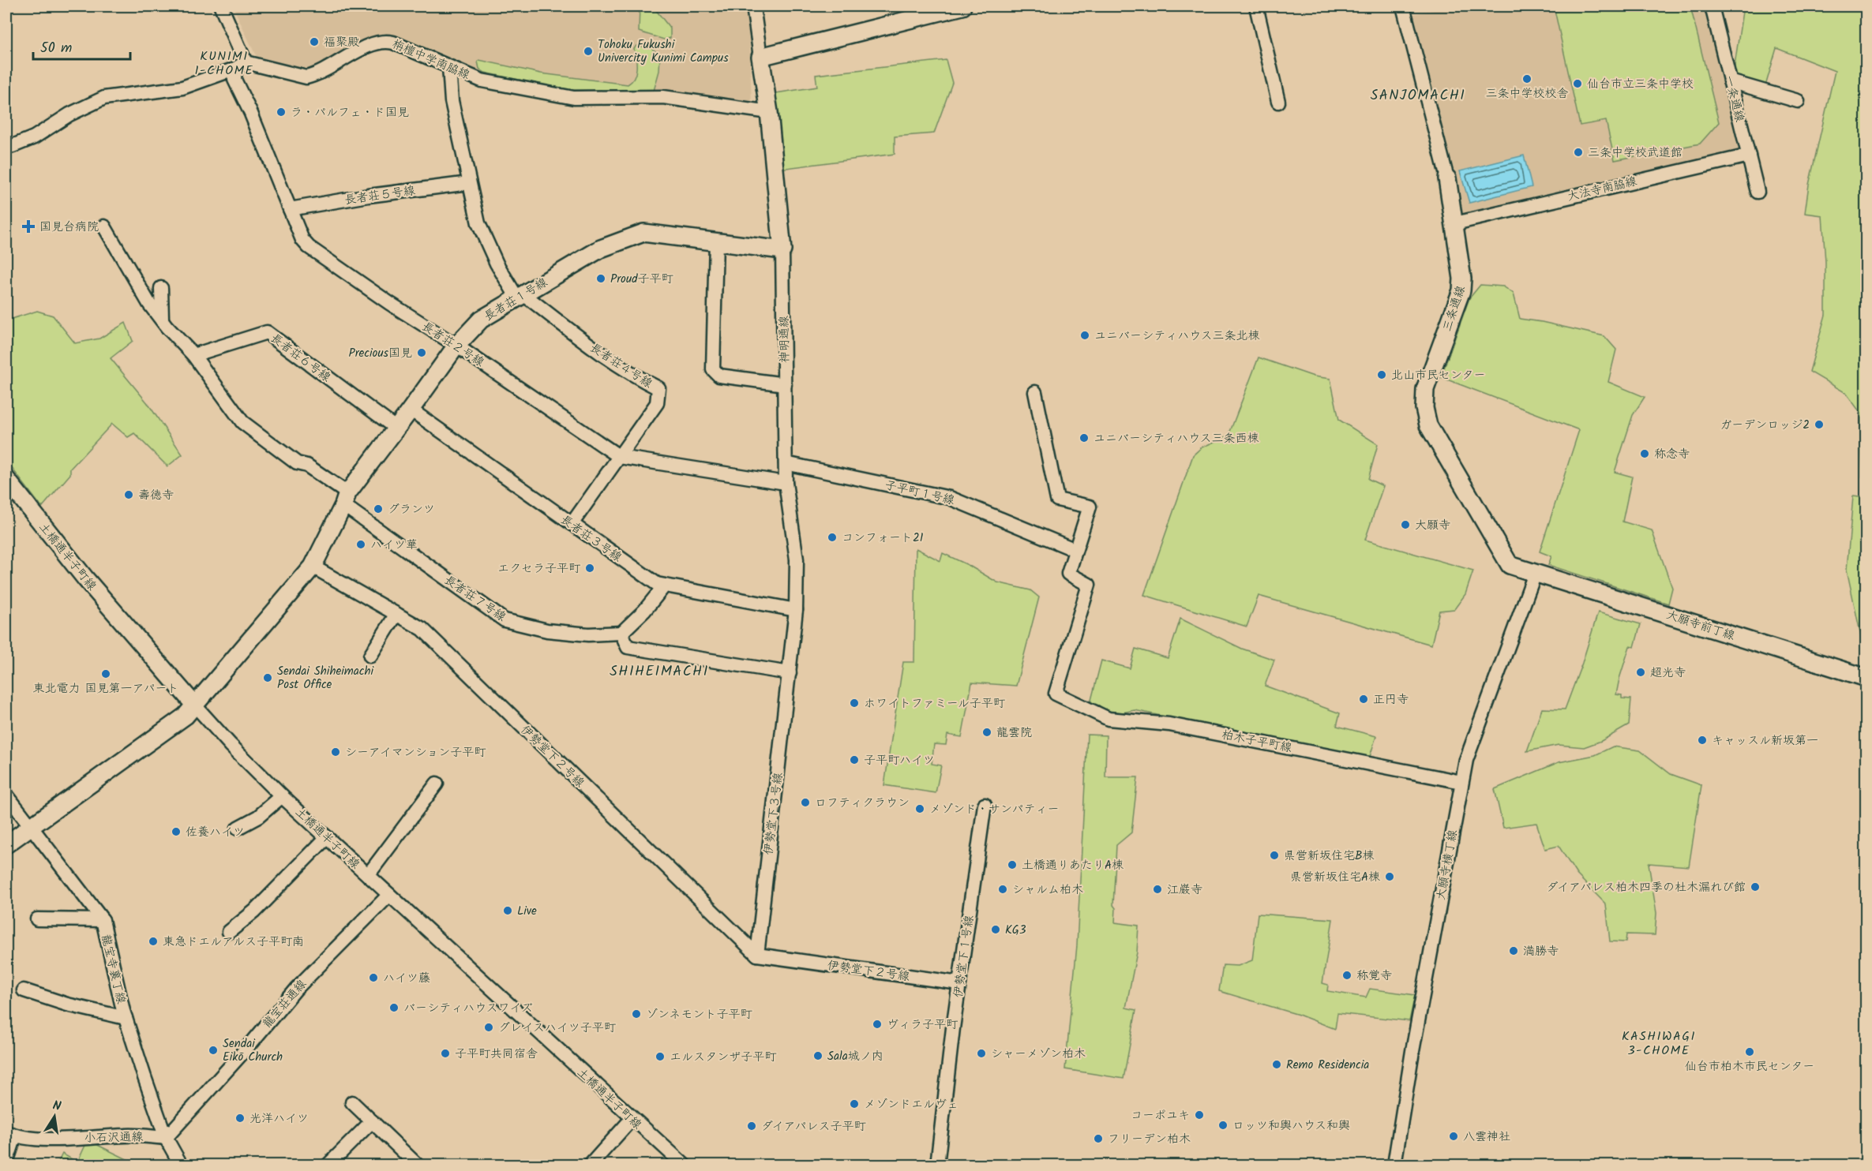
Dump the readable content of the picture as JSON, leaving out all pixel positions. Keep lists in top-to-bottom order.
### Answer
{
  "streets": {
    "street": [
      "栴檀中学南脇線",
      "一条通線",
      "大法寺南脇線",
      "長者荘５号線",
      "長者荘１号線",
      "三条通線",
      "神明通線",
      "長者荘２号線",
      "長者荘６号線",
      "長者荘４号線",
      "子平町１号線",
      "長者荘３号線",
      "土橋通半子町線",
      "長者荘７号線",
      "大願寺前丁線",
      "柏木子平町線",
      "伊勢堂下２号線",
      "伊勢堂下３号線",
      "大願寺横丁線",
      "伊勢堂下１号線",
      "龍宝寺裏丁線",
      "龍宝荘通線",
      "小石沢通線"
    ]
  },
  "crossings": [
    ["栴檀中学南脇線", "神明通線"],
    ["栴檀中学南脇線", "長者荘２号線"],
    ["栴檀中学南脇線", "長者荘４号線"],
    ["一条通線", "大法寺南脇線"],
    ["大法寺南脇線", "三条通線"],
    ["長者荘５号線", "長者荘２号線"],
    ["長者荘５号線", "長者荘４号線"],
    ["長者荘１号線", "神明通線"],
    ["長者荘１号線", "長者荘２号線"],
    ["長者荘１号線", "長者荘６号線"],
    ["長者荘１号線", "長者荘４号線"],
    ["長者荘１号線", "長者荘３号線"],
    ["長者荘１号線", "長者荘７号線"],
    ["長者荘１号線", "伊勢堂下２号線"],
    ["三条通線", "大願寺前丁線"],
    ["三条通線", "大願寺横丁線"],
    ["神明通線", "長者荘２号線"],
    ["神明通線", "子平町１号線"],
    ["神明通線", "長者荘３号線"],
    ["神明通線", "伊勢堂下３号線"],
    ["長者荘２号線", "長者荘４号線"],
    ["長者荘６号線", "長者荘７号線"],
    ["長者荘４号線", "長者荘３号線"],
    ["子平町１号線", "柏木子平町線"],
    ["土橋通半子町線", "龍宝荘通線"],
    ["大願寺前丁線", "大願寺横丁線"],
    ["柏木子平町線", "大願寺横丁線"],
    ["伊勢堂下２号線", "伊勢堂下３号線"],
    ["伊勢堂下２号線", "伊勢堂下１号線"],
    ["龍宝寺裏丁線", "龍宝荘通線"],
    ["龍宝寺裏丁線", "小石沢通線"],
    ["龍宝荘通線", "小石沢通線"]
  ],
  "districts": [
    "KUNIMI 1-CHOME",
    "SANJOMACHI",
    "SHIHEIMACHI",
    "KASHIWAGI 3-CHOME"
  ],
  "places": {
    "other": [
      "福聚殿",
      "Tohoku Fukushi Univercity Kunimi Campus",
      "三条中学校校舎",
      "仙台市立三条中学校",
      "ラ・パルフェ・ド国見",
      "三条中学校武道館",
      "Proud子平町",
      "ユニバーシティハウス三条北棟",
      "Precious国見",
      "北山市民センター",
      "ガーデンロッジ2",
      "ユニバーシティハウス三条西棟",
      "称念寺",
      "壽徳寺",
      "グランツ",
      "大願寺",
      "コンフォート21",
      "ハイツ華",
      "エクセラ子平町",
      "超光寺",
      "東北電力 国見第一アパート",
      "Sendai Shiheimachi Post Office",
      "正円寺",
      "ホワイトファミール子平町",
      "龍雲院",
      "キャッスル新坂第一",
      "シーアイマンション子平町",
      "子平町ハイツ",
      "ロフティクラウン",
      "メゾンド・サンパティー",
      "佐養ハイツ",
      "県営新坂住宅B棟",
      "土橋通りあたりA棟",
      "県営新坂住宅A棟",
      "ダイアパレス柏木四季の杜木漏れび館",
      "シャルム柏木",
      "江巌寺",
      "Live",
      "KG3",
      "東急ドエルアルス子平町南",
      "満勝寺",
      "称覚寺",
      "ハイツ藤",
      "バーシティハウスワイズ",
      "ゾンネモント子平町",
      "ヴィラ子平町",
      "グレイスハイツ子平町",
      "Sendai Eikō Church",
      "仙台市柏木市民センター",
      "子平町共同宿舎",
      "シャーメゾン柏木",
      "Sala城ノ内",
      "エルスタンザ子平町",
      "Remo Residencia",
      "メゾンドエルヴェ",
      "コーポユキ",
      "光洋ハイツ",
      "ロッツ和輿ハウス和輿",
      "ダイアパレス子平町",
      "八雲神社",
      "フリーデン柏木"
    ],
    "health": ["国見台病院"]
  },
  "scale_bar": "50 m",
  "north": "top"
}
